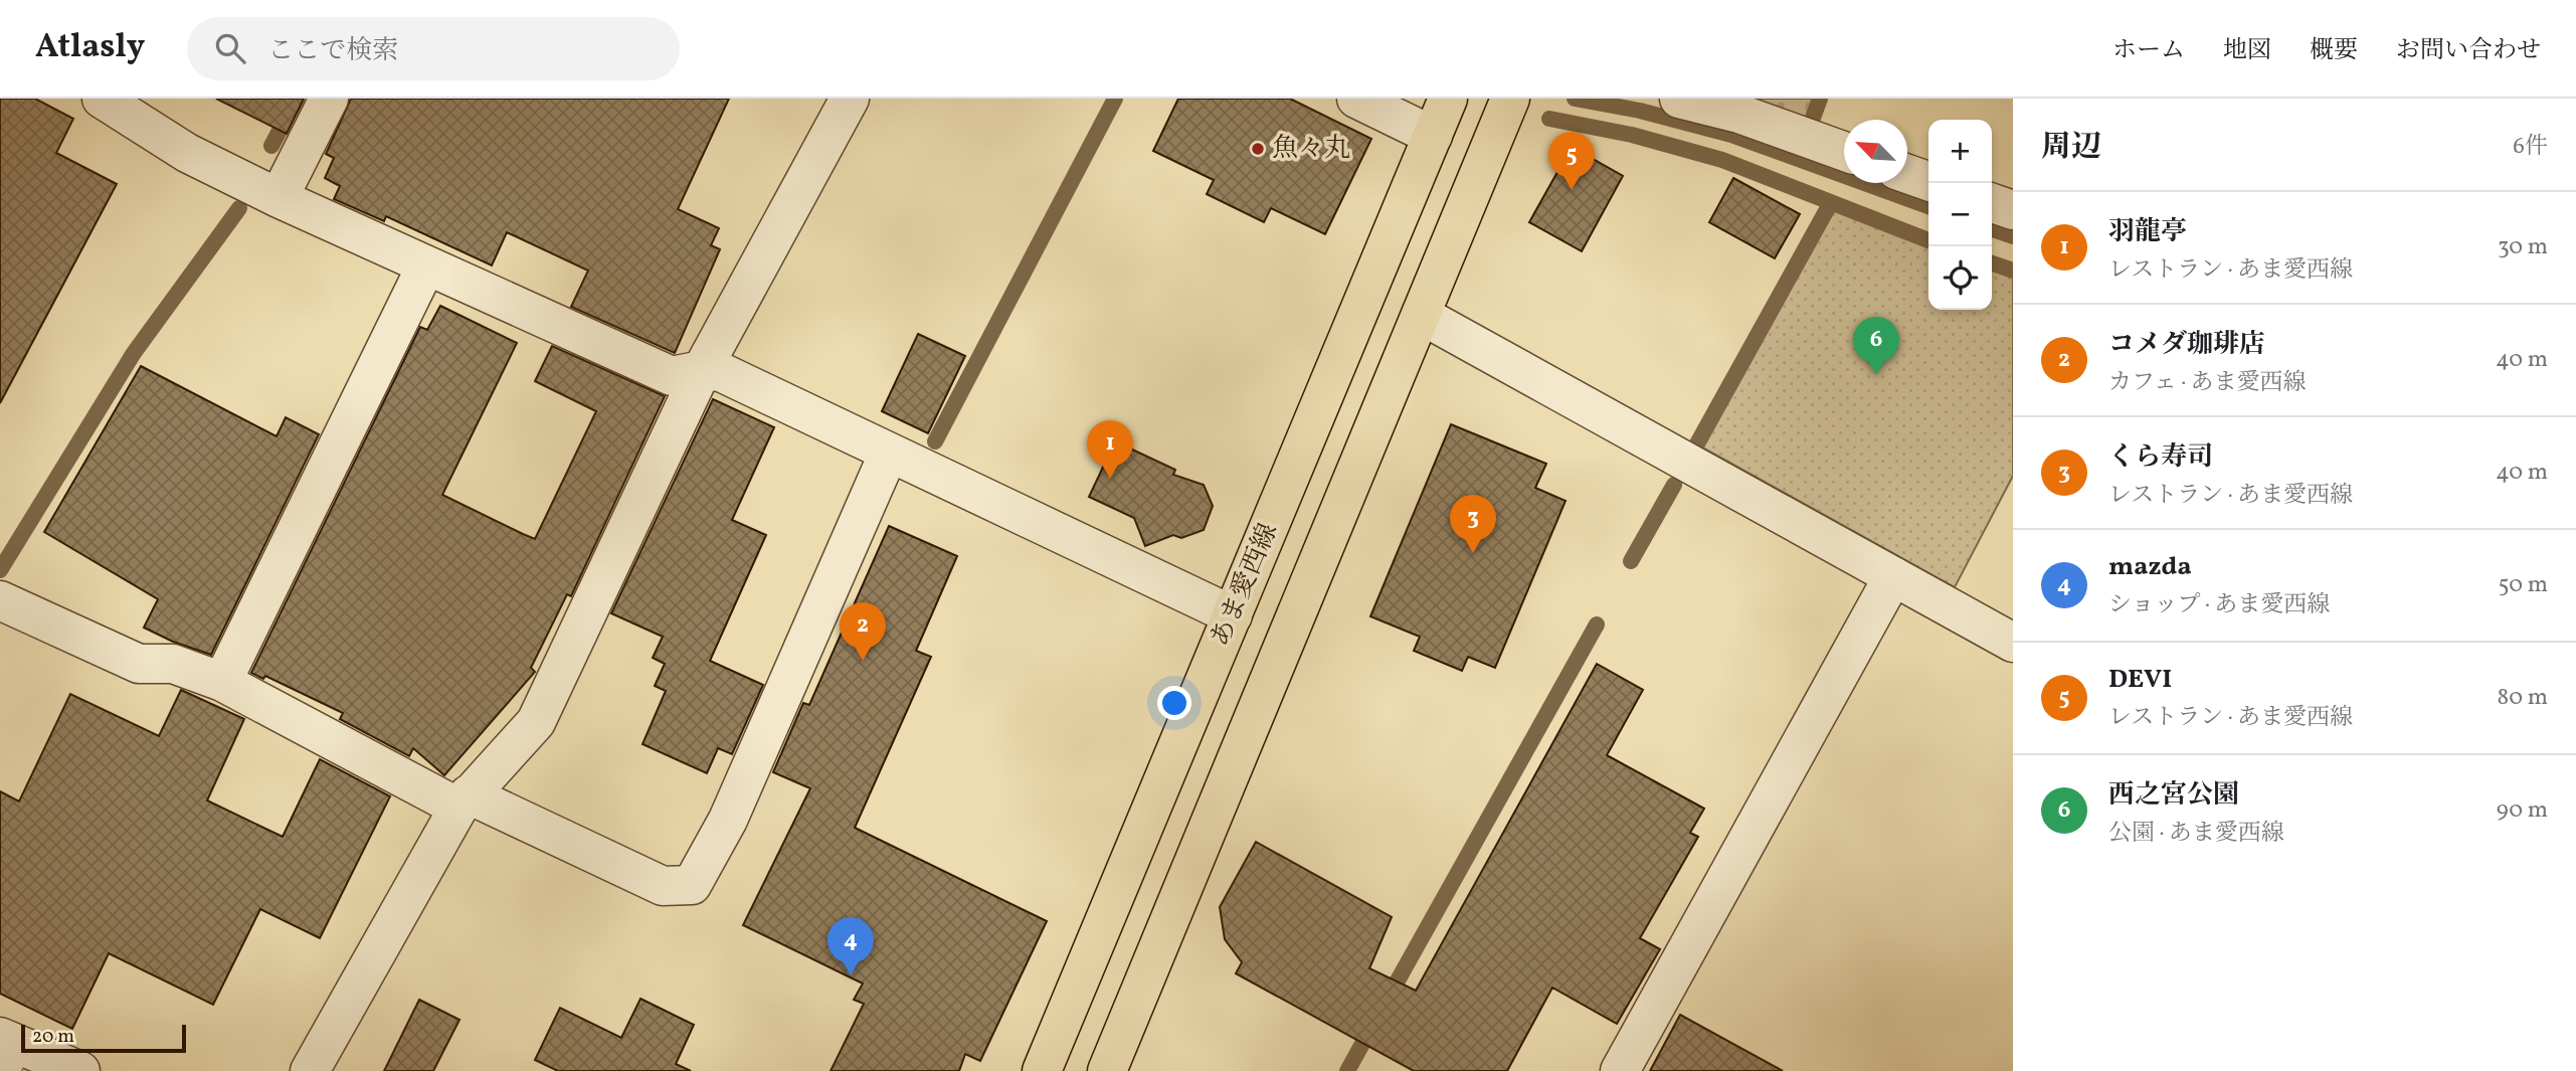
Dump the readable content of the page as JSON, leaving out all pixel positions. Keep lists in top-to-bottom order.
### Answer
{
  "streets": {
    "main road": ["あま愛西線"]
  },
  "places": ["魚々丸"],
  "scale_bar": "20 m",
  "north": "top left",
  "page": {
    "header": "Atlasly",
    "search": "ここで検索",
    "nav": [
      "ホーム",
      "地図",
      "概要",
      "お問い合わせ"
    ],
    "heading": ["周辺", "6件"],
    "map_buttons": ["+", "−"],
    "pins": [
      "5",
      "6",
      "1",
      "3",
      "2",
      "4"
    ],
    "list": [
      {
        "mark": "1",
        "name": "羽龍亭",
        "note": "レストラン · あま愛西線",
        "value": "30 m"
      },
      {
        "mark": "2",
        "name": "コメダ珈琲店",
        "note": "カフェ · あま愛西線",
        "value": "40 m"
      },
      {
        "mark": "3",
        "name": "くら寿司",
        "note": "レストラン · あま愛西線",
        "value": "40 m"
      },
      {
        "mark": "4",
        "name": "mazda",
        "note": "ショップ · あま愛西線",
        "value": "50 m"
      },
      {
        "mark": "5",
        "name": "DEVI",
        "note": "レストラン · あま愛西線",
        "value": "80 m"
      },
      {
        "mark": "6",
        "name": "西之宮公園",
        "note": "公園 · あま愛西線",
        "value": "90 m"
      }
    ],
    "scale": "20 m"
  }
}
